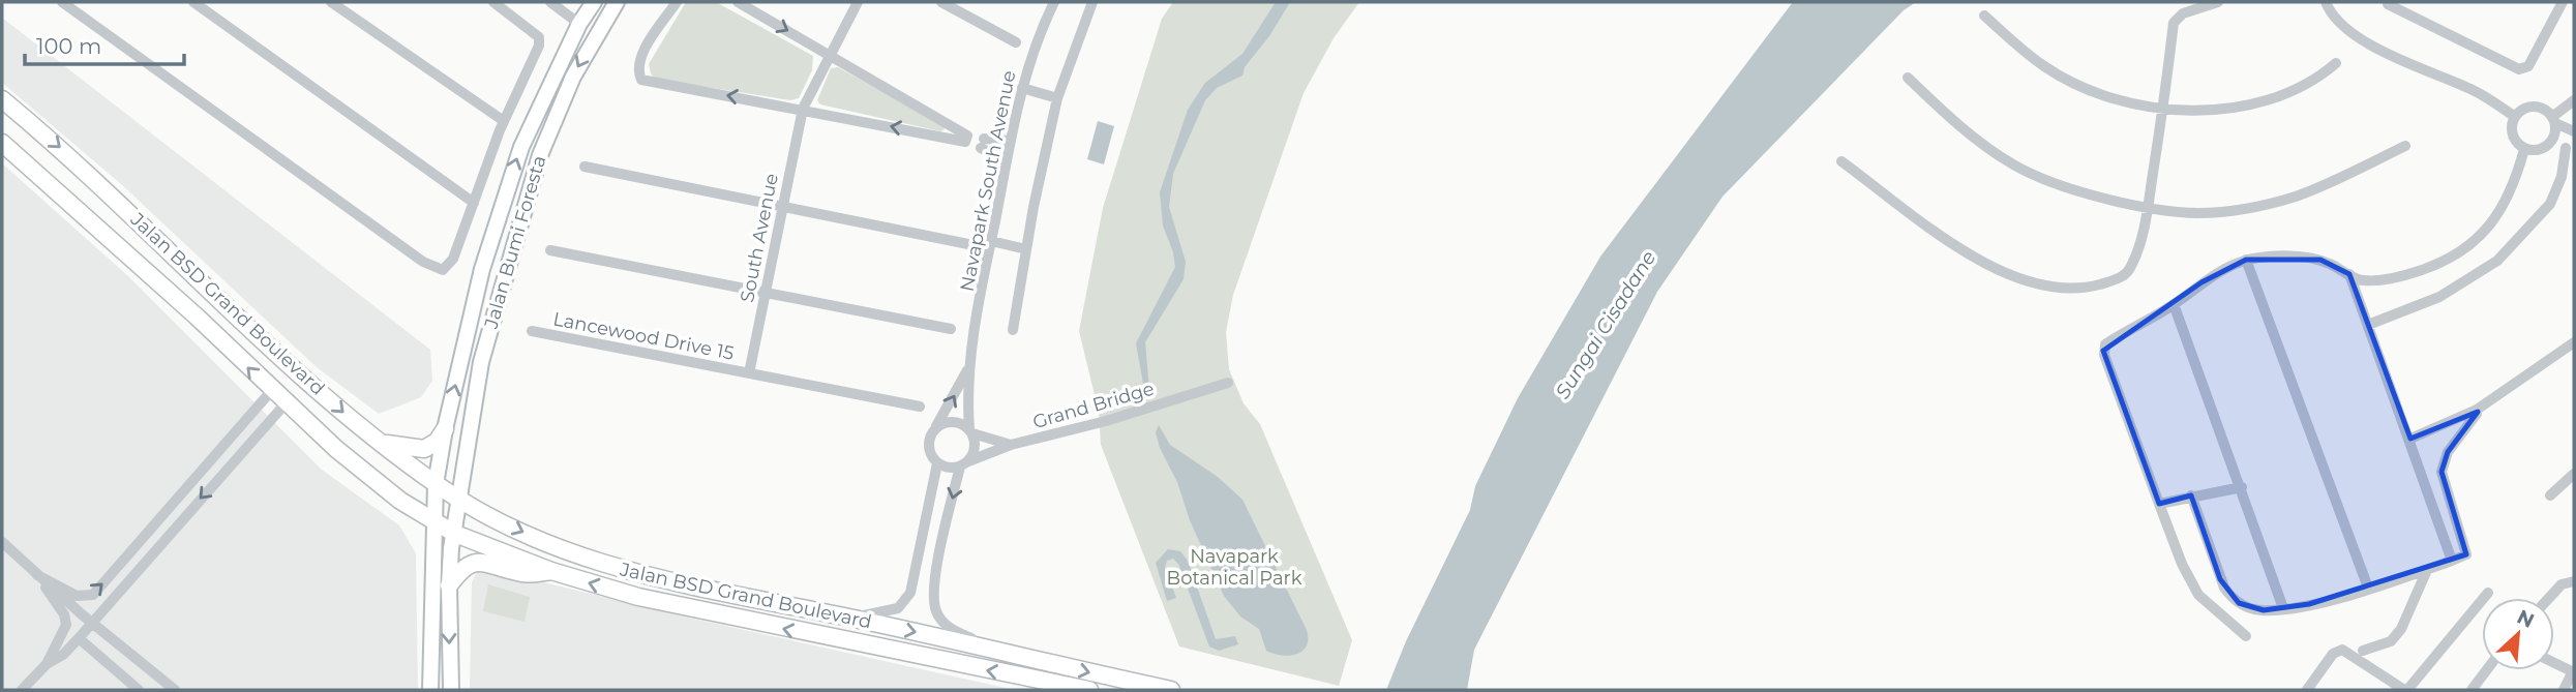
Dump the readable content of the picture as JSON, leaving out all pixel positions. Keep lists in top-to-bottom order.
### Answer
{
  "streets": {
    "main road": ["Jalan Bumi Foresta", "Jalan BSD Grand Boulevard"],
    "street": [
      "Navapark South Avenue",
      "South Avenue",
      "Lancewood Drive 15",
      "Grand Bridge"
    ]
  },
  "crossings": [
    ["Navapark South Avenue", "Grand Bridge"],
    ["South Avenue", "Lancewood Drive 15"],
    ["Jalan Bumi Foresta", "Jalan BSD Grand Boulevard"]
  ],
  "water": ["Sungai Cisadane"],
  "parks": ["Navapark Botanical Park"],
  "scale_bar": "100 m",
  "north": "top right"
}
